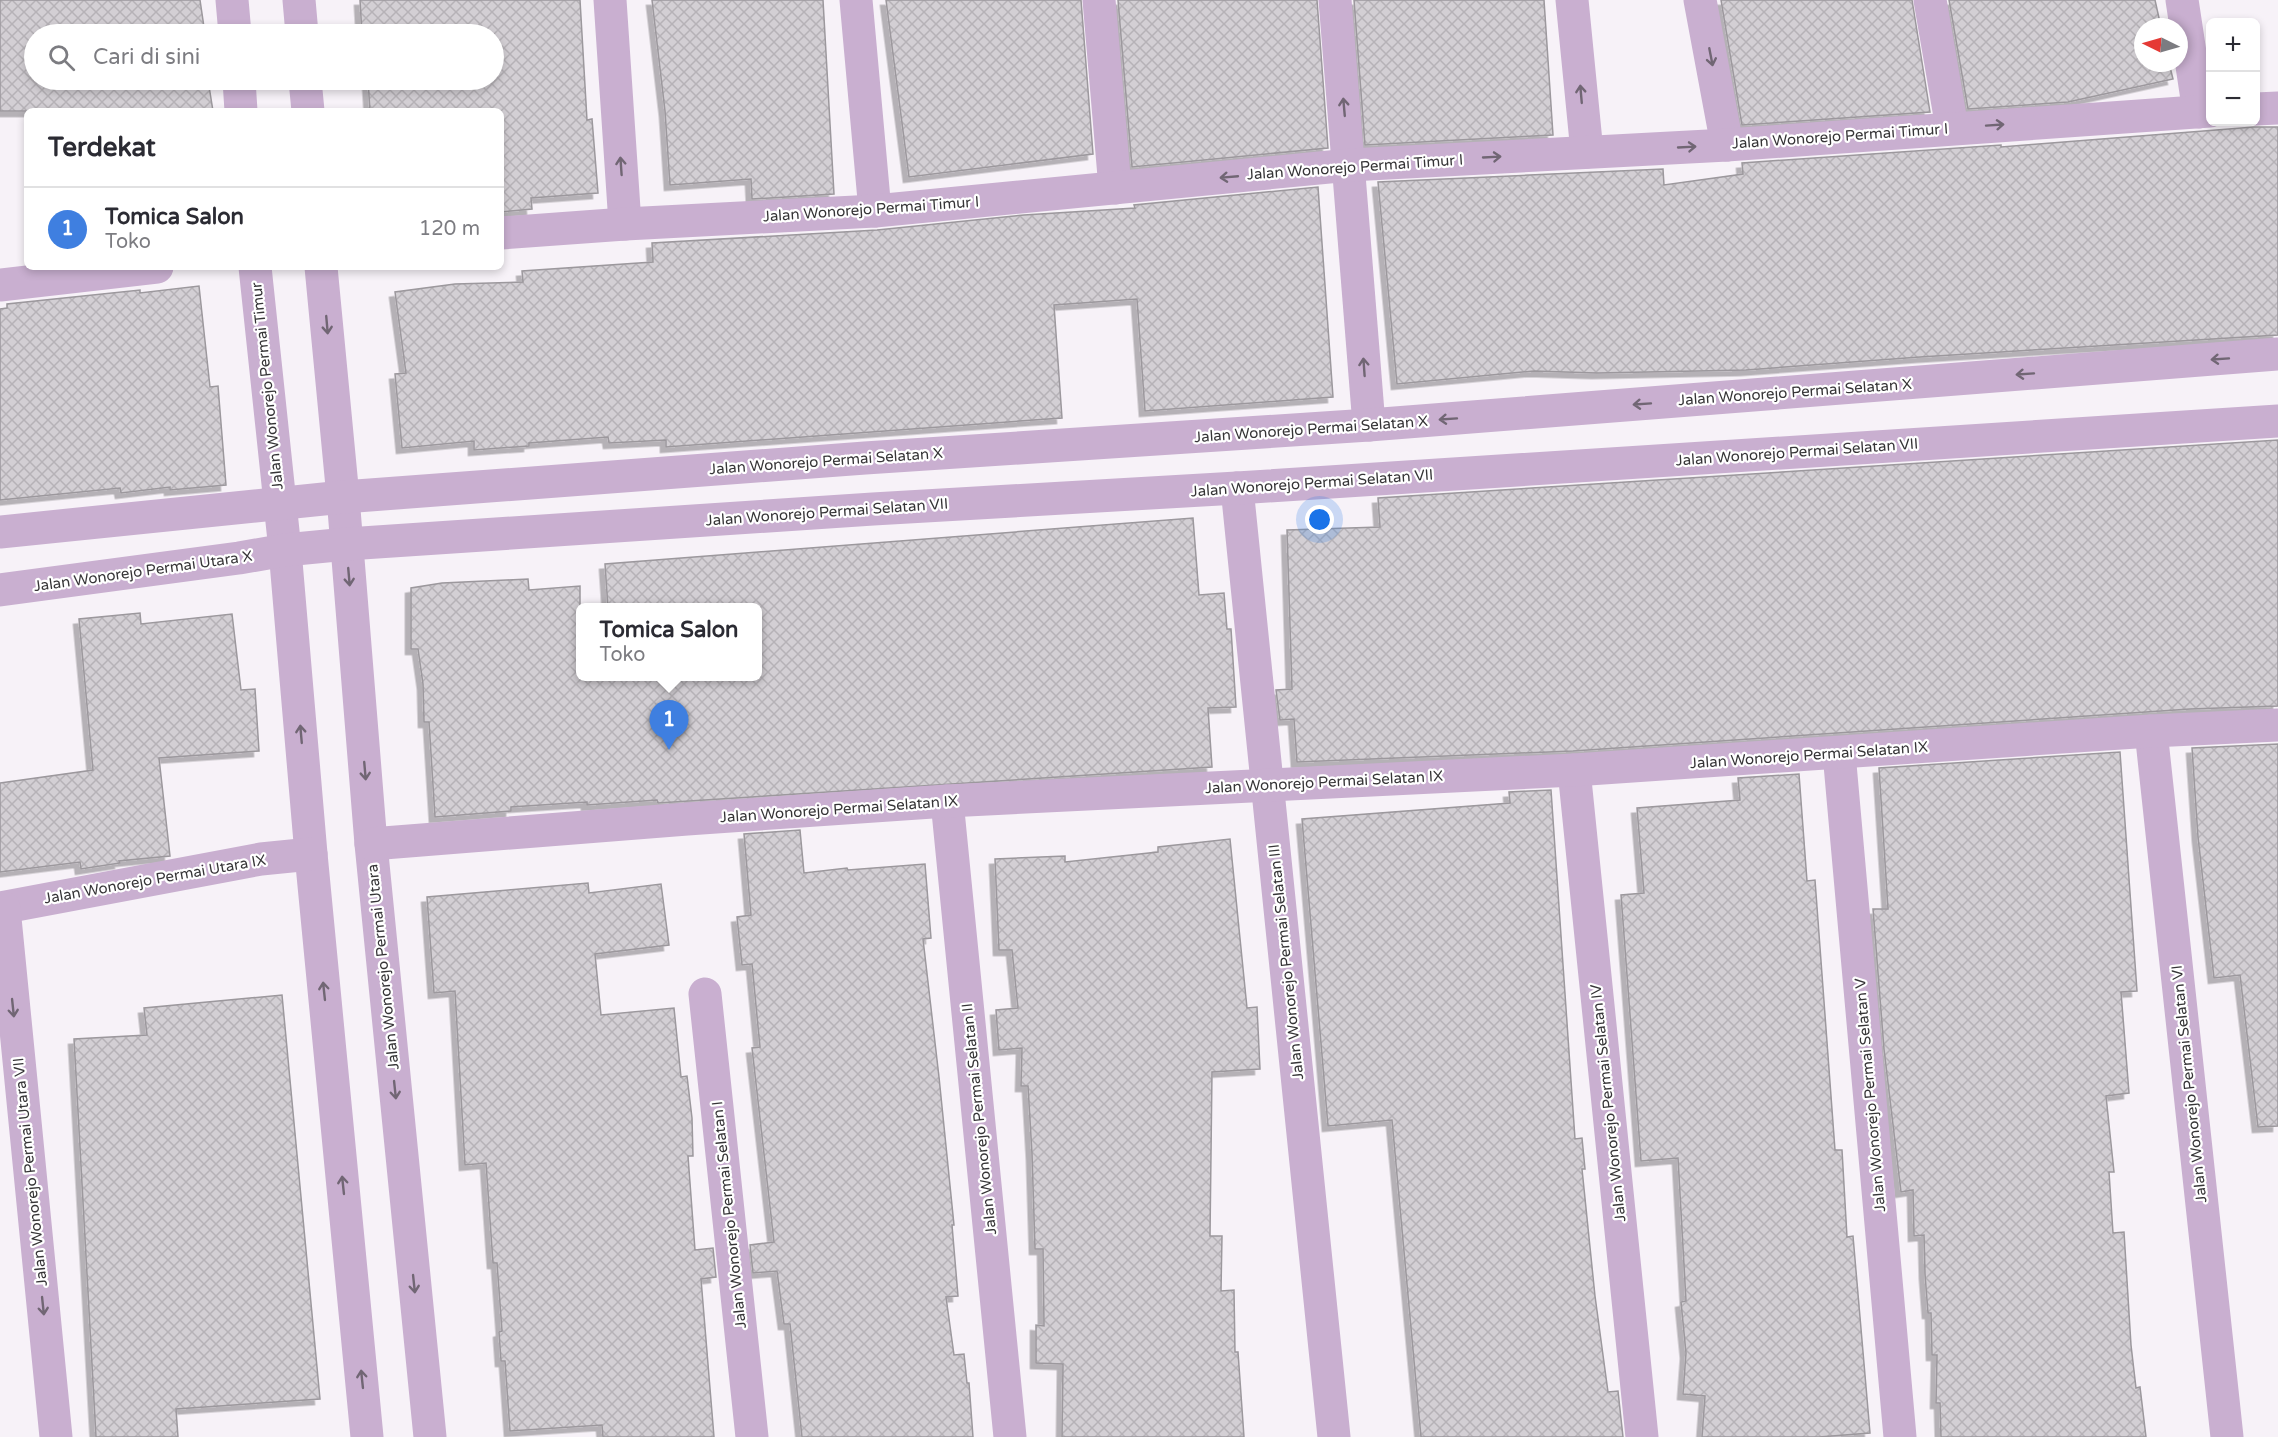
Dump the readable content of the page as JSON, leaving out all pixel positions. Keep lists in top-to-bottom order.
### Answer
{
  "streets": {
    "street": [
      "Jalan Wonorejo Permai Timur I",
      "Jalan Wonorejo Permai Timur",
      "Jalan Wonorejo Permai Selatan X",
      "Jalan Wonorejo Permai Selatan VII",
      "Jalan Wonorejo Permai Utara X",
      "Jalan Wonorejo Permai Selatan IX",
      "Jalan Wonorejo Permai Utara IX",
      "Jalan Wonorejo Permai Selatan III",
      "Jalan Wonorejo Permai Utara",
      "Jalan Wonorejo Permai Selatan VI",
      "Jalan Wonorejo Permai Selatan V",
      "Jalan Wonorejo Permai Selatan IV",
      "Jalan Wonorejo Permai Selatan II",
      "Jalan Wonorejo Permai Utara VII",
      "Jalan Wonorejo Permai Selatan I"
    ]
  },
  "crossings": [
    ["Jalan Wonorejo Permai Timur", "Jalan Wonorejo Permai Selatan X"],
    ["Jalan Wonorejo Permai Selatan X", "Jalan Wonorejo Permai Utara"],
    ["Jalan Wonorejo Permai Selatan VII", "Jalan Wonorejo Permai Utara X"],
    ["Jalan Wonorejo Permai Selatan VII", "Jalan Wonorejo Permai Selatan III"],
    ["Jalan Wonorejo Permai Selatan VII", "Jalan Wonorejo Permai Utara"],
    ["Jalan Wonorejo Permai Selatan IX", "Jalan Wonorejo Permai Selatan III"],
    ["Jalan Wonorejo Permai Selatan IX", "Jalan Wonorejo Permai Utara"],
    ["Jalan Wonorejo Permai Selatan IX", "Jalan Wonorejo Permai Selatan VI"],
    ["Jalan Wonorejo Permai Selatan IX", "Jalan Wonorejo Permai Selatan V"],
    ["Jalan Wonorejo Permai Selatan IX", "Jalan Wonorejo Permai Selatan IV"],
    ["Jalan Wonorejo Permai Selatan IX", "Jalan Wonorejo Permai Selatan II"],
    ["Jalan Wonorejo Permai Utara IX", "Jalan Wonorejo Permai Utara VII"]
  ],
  "one_way": ["Jalan Wonorejo Permai Selatan X", "Jalan Wonorejo Permai Utara VII"],
  "north": "left",
  "page": {
    "map_buttons": ["+", "−"],
    "search": "Cari di sini",
    "heading": "Terdekat",
    "list": [
      {
        "mark": "1",
        "name": "Tomica Salon",
        "note": "Toko",
        "value": "120 m"
      }
    ],
    "popup": ["Tomica Salon", "Toko"],
    "pins": "1"
  }
}
